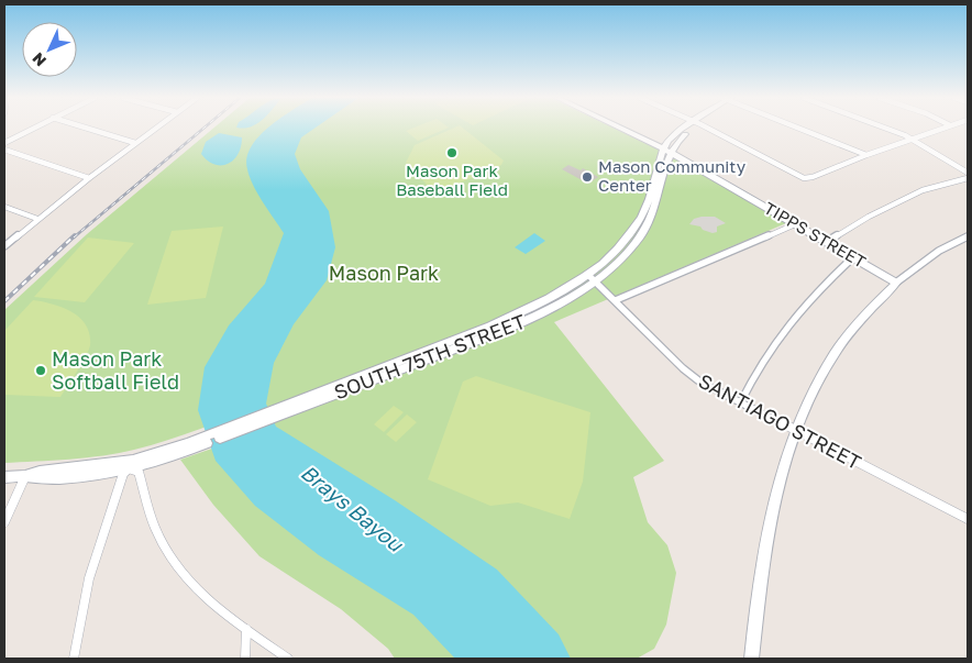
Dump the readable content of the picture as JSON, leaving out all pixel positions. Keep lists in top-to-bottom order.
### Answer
{
  "streets": {
    "main road": ["TIPPS STREET", "SOUTH 75TH STREET"],
    "street": ["SANTIAGO STREET"]
  },
  "crossings": [
    ["TIPPS STREET", "SOUTH 75TH STREET"],
    ["SOUTH 75TH STREET", "SANTIAGO STREET"]
  ],
  "water": ["Brays Bayou"],
  "parks": ["Mason Park"],
  "places": ["Mason Park Baseball Field", "Mason Community Center", "Mason Park Softball Field"],
  "north": "bottom left"
}
